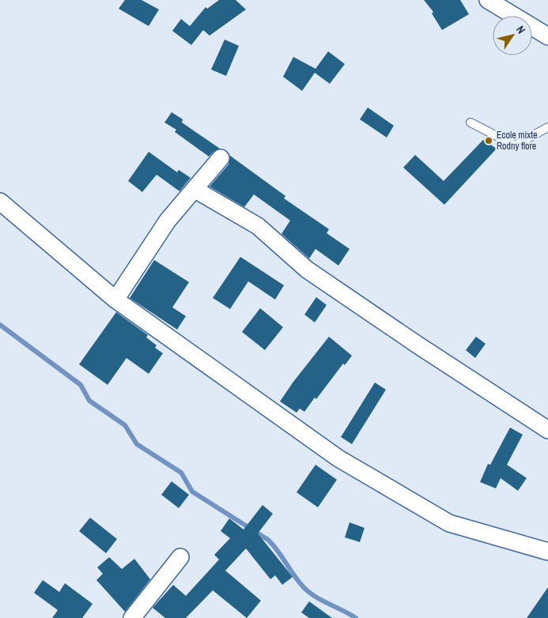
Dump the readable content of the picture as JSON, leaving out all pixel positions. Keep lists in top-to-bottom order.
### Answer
{
  "places": ["Ecole mixte Rodny flore"],
  "north": "top right"
}
